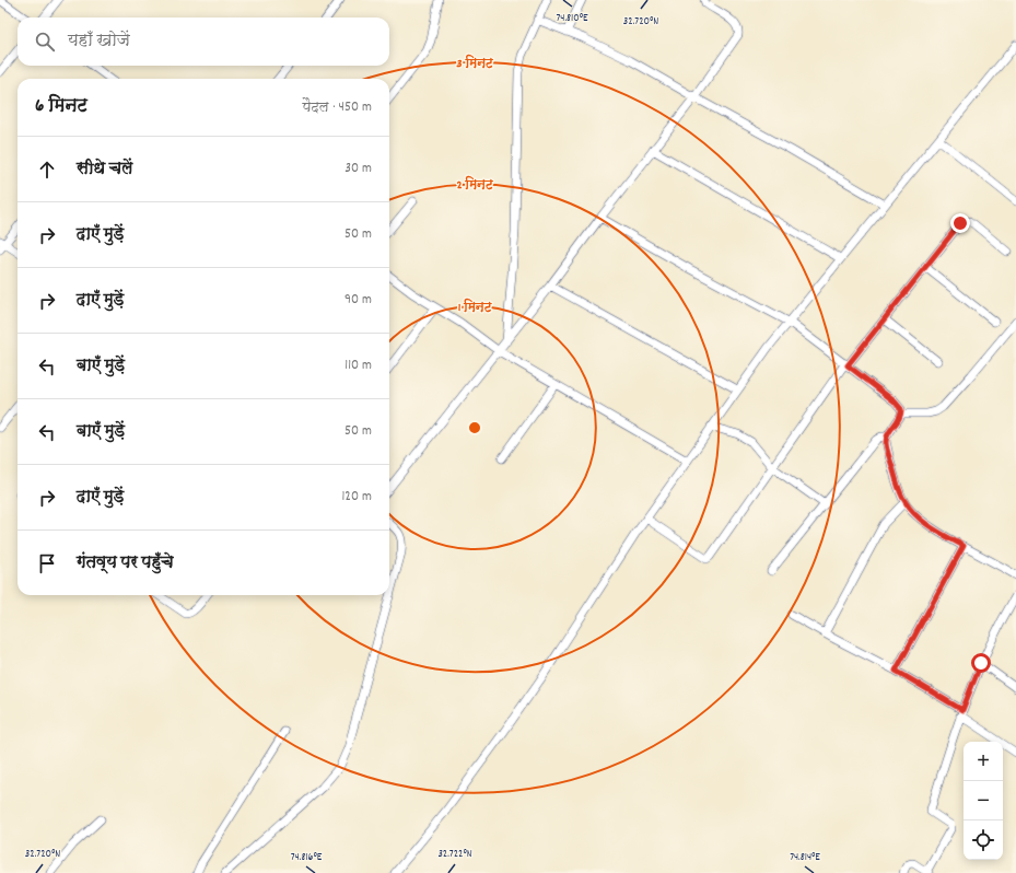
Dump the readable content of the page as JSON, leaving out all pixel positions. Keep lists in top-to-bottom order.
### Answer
{
  "page": {
    "search": "यहाँ खोजें",
    "heading": ["6 मिनट", "पैदल · 450 m"],
    "list": [
      ["सीधे चलें", "30 m"],
      ["दाएँ मुड़ें", "50 m"],
      ["दाएँ मुड़ें", "90 m"],
      ["बाएँ मुड़ें", "110 m"],
      ["बाएँ मुड़ें", "50 m"],
      ["दाएँ मुड़ें", "120 m"],
      "गंतव्य पर पहुँचे"
    ],
    "map_buttons": ["+", "−"]
  },
  "coordinates": [
    "74.810°E",
    "32.720°N",
    "32.722°N",
    "74.816°E",
    "74.814°E"
  ],
  "rings": ["3 मिनट", "2 मिनट", "1 मिनट"]
}
